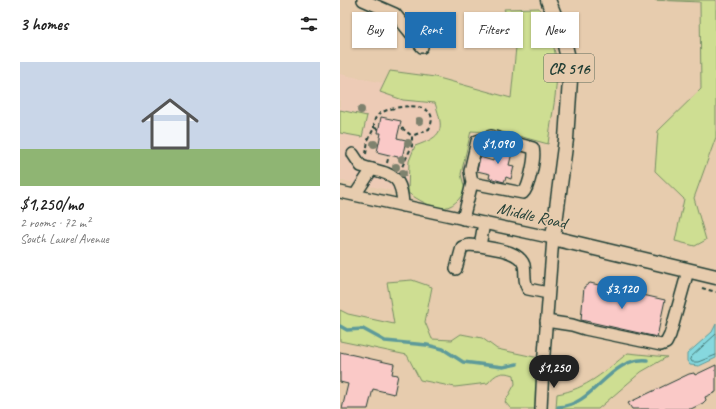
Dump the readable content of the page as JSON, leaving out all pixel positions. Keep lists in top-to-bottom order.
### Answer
{
  "streets": {
    "main road": ["CR 516", "Middle Road"]
  },
  "crossings": [
    ["CR 516", "Middle Road"]
  ],
  "page": {
    "heading": "3 homes",
    "chip": [
      "Buy",
      "Rent",
      "Filters",
      "New"
    ],
    "list": [
      {
        "name": "$1,250/mo",
        "note": "2 rooms · 72 m² · South Laurel Avenue"
      }
    ],
    "price": ["$1,090", "$3,120", "$1,250"]
  }
}
